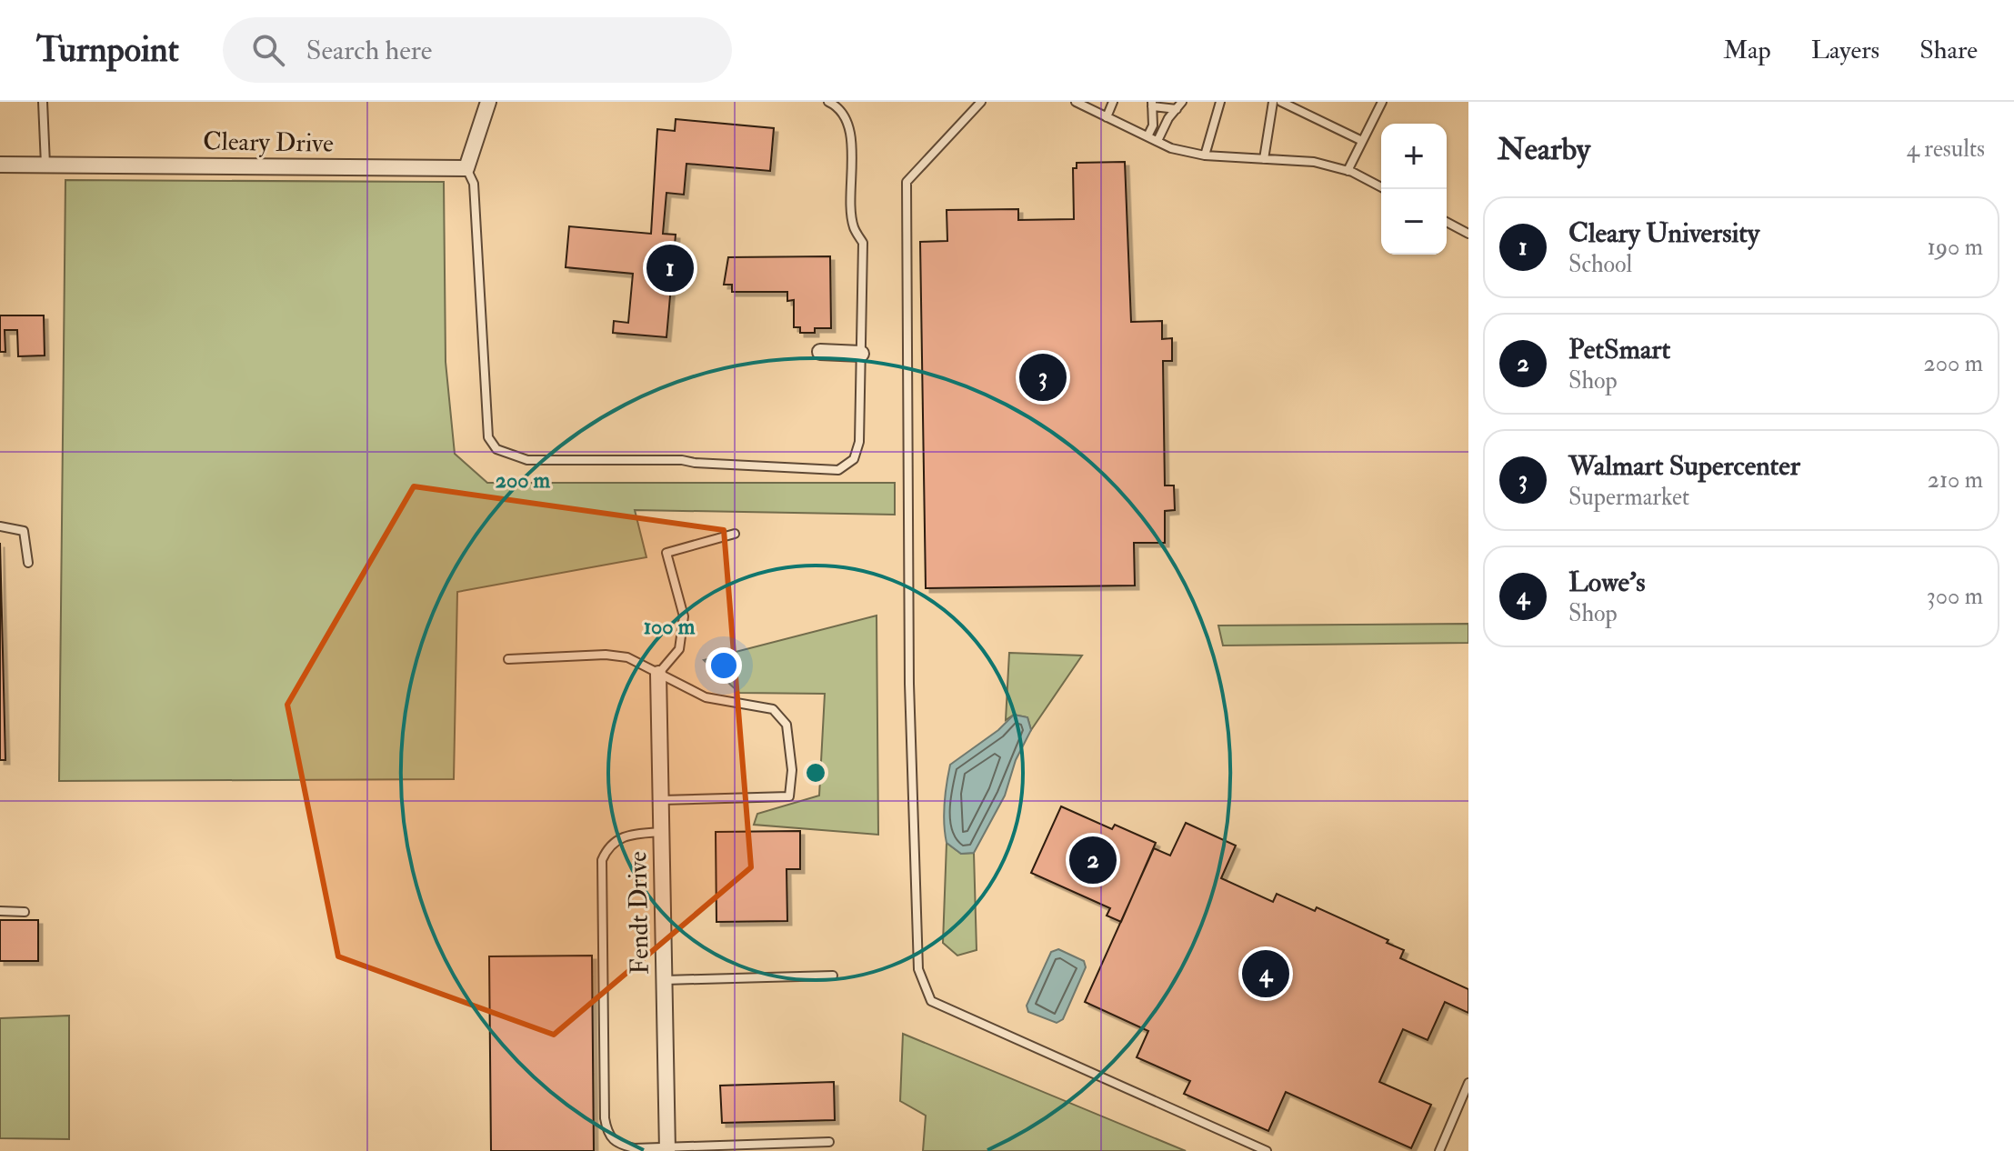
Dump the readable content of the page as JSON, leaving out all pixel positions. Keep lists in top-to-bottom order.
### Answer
{
  "streets": {
    "street": ["Cleary Drive", "Fendt Drive"]
  },
  "page": {
    "header": "Turnpoint",
    "search": "Search here",
    "nav": ["Map", "Layers", "Share"],
    "heading": ["Nearby", "4 results"],
    "map_buttons": ["+", "−"],
    "list": [
      {
        "mark": "1",
        "name": "Cleary University",
        "note": "School",
        "value": "190 m"
      },
      {
        "mark": "2",
        "name": "PetSmart",
        "note": "Shop",
        "value": "200 m"
      },
      {
        "mark": "3",
        "name": "Walmart Supercenter",
        "note": "Supermarket",
        "value": "210 m"
      },
      {
        "mark": "4",
        "name": "Lowe's",
        "note": "Shop",
        "value": "300 m"
      }
    ],
    "pins": [
      "1",
      "3",
      "2",
      "4"
    ]
  },
  "rings": ["200 m", "100 m"]
}
